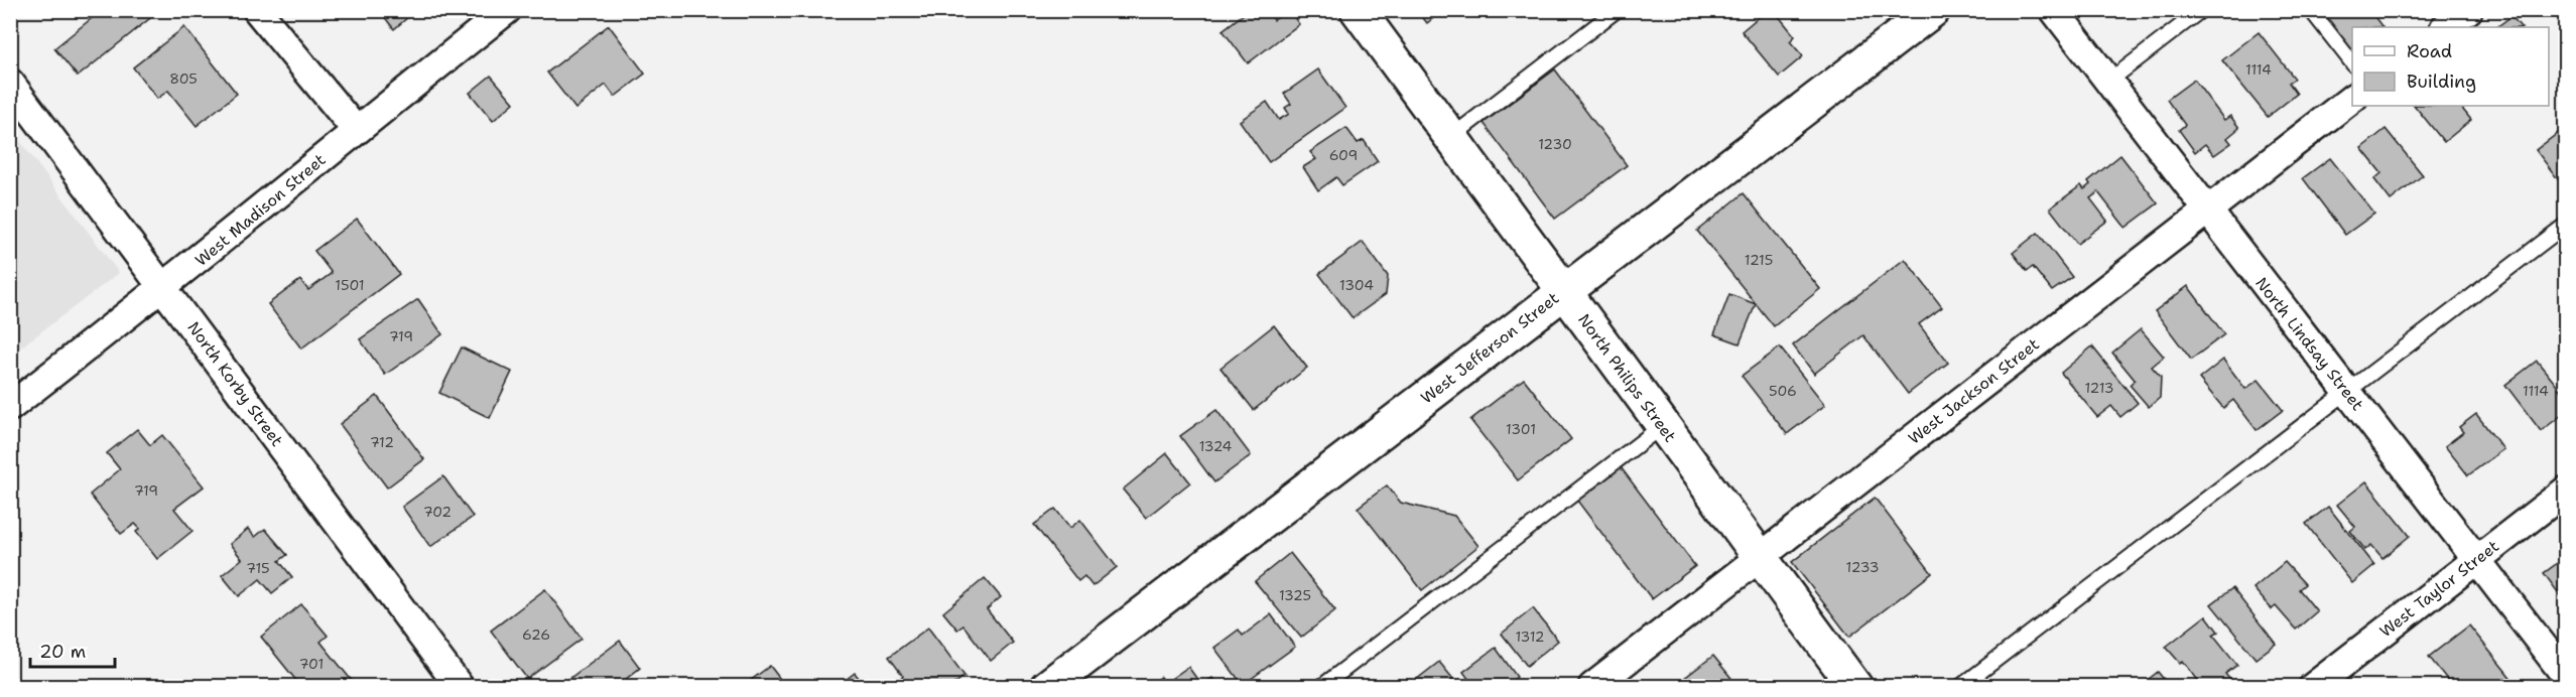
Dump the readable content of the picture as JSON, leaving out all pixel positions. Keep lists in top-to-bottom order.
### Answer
{
  "streets": {
    "street": [
      "West Madison Street",
      "North Lindsay Street",
      "West Jefferson Street",
      "North Philips Street",
      "North Korby Street",
      "West Jackson Street",
      "West Taylor Street"
    ]
  },
  "crossings": [
    ["West Madison Street", "North Korby Street"],
    ["North Lindsay Street", "West Jackson Street"],
    ["North Lindsay Street", "West Taylor Street"],
    ["West Jefferson Street", "North Philips Street"],
    ["North Philips Street", "West Jackson Street"]
  ],
  "house_numbers": [
    "1114",
    "805",
    "1230",
    "609",
    "1215",
    "1501",
    "1304",
    "719",
    "1213",
    "506",
    "1114",
    "1301",
    "712",
    "1324",
    "719",
    "702",
    "1233",
    "715",
    "1325",
    "626",
    "1312",
    "701"
  ],
  "legend": ["Road", "Building"],
  "scale_bar": "20 m"
}
